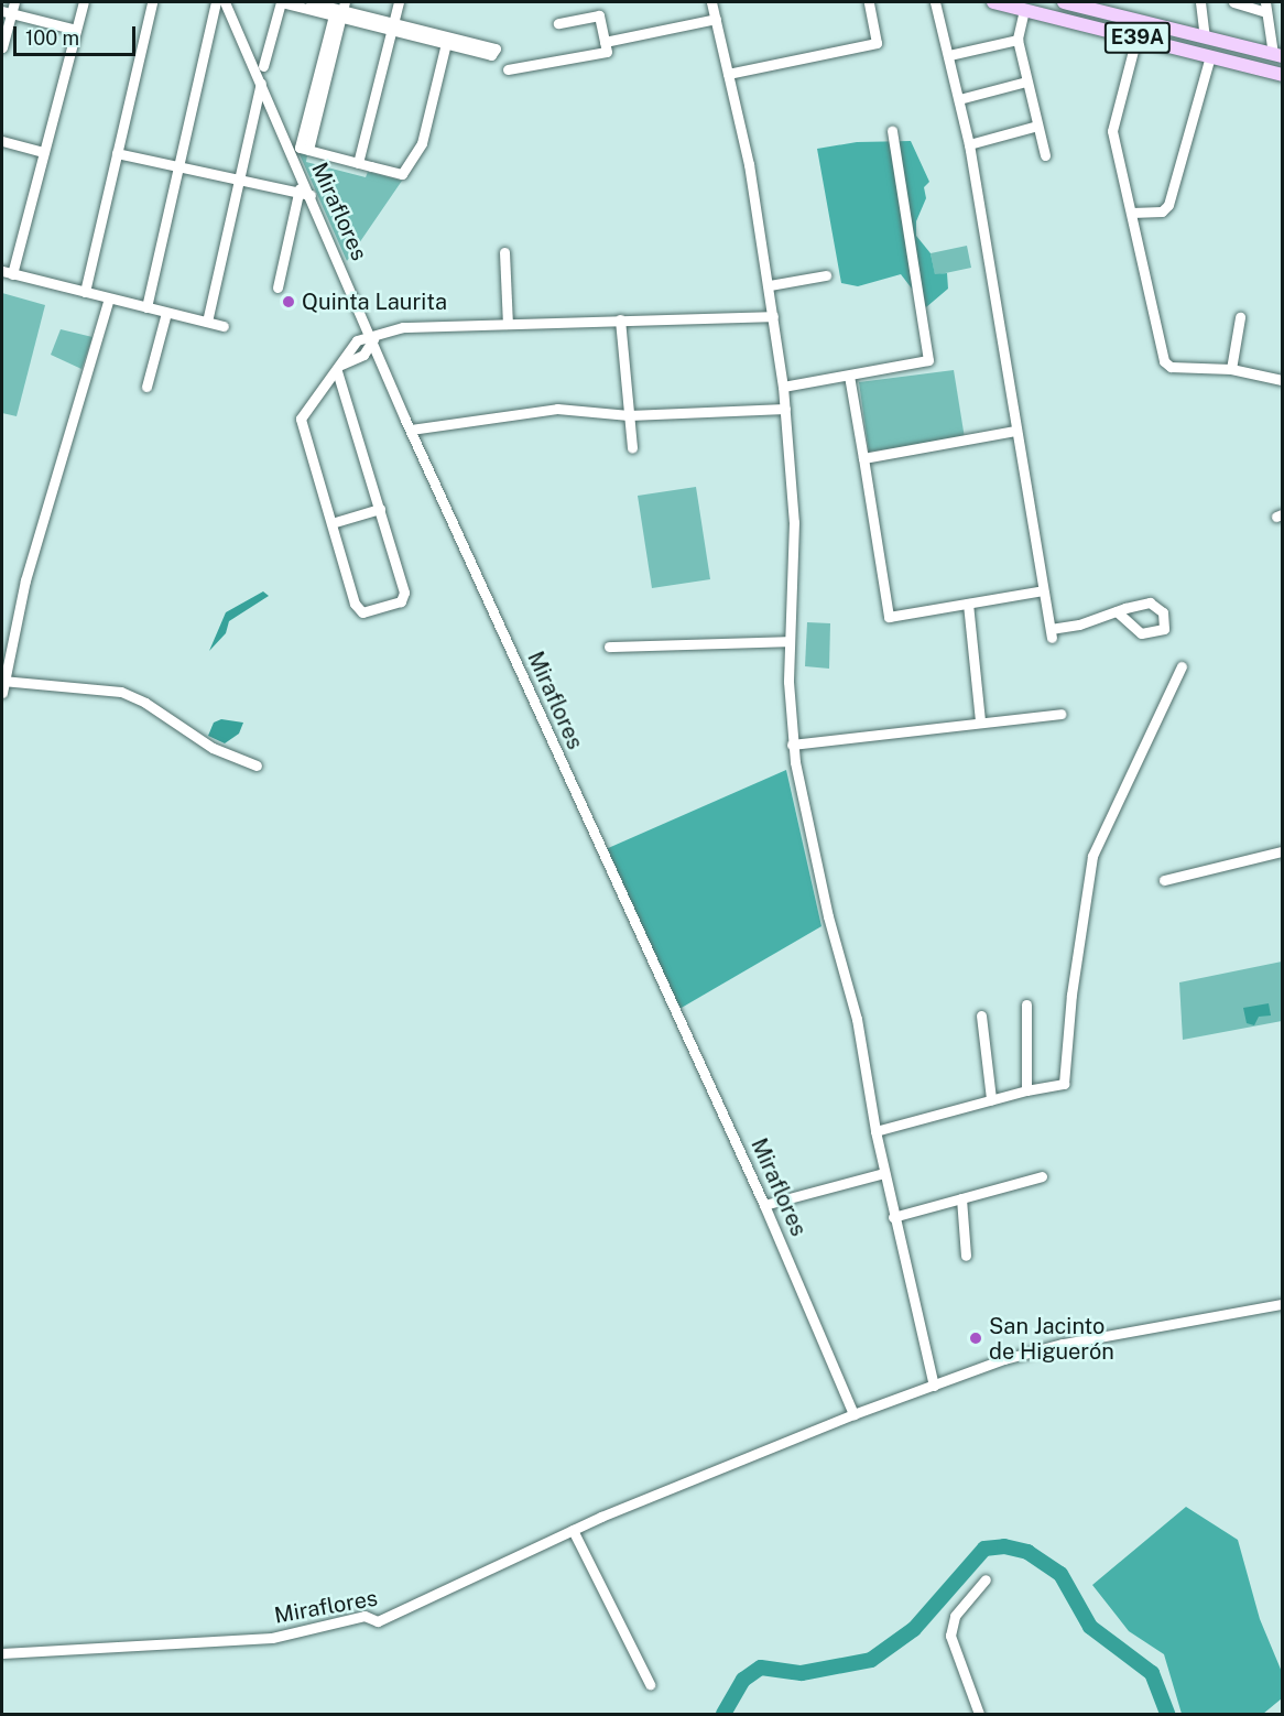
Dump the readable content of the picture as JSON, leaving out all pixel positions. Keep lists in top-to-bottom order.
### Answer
{
  "streets": {
    "main road": ["E39A"],
    "street": ["Miraflores"]
  },
  "places": ["Quinta Laurita", "San Jacinto de Higuerón"],
  "scale_bar": "100 m"
}
